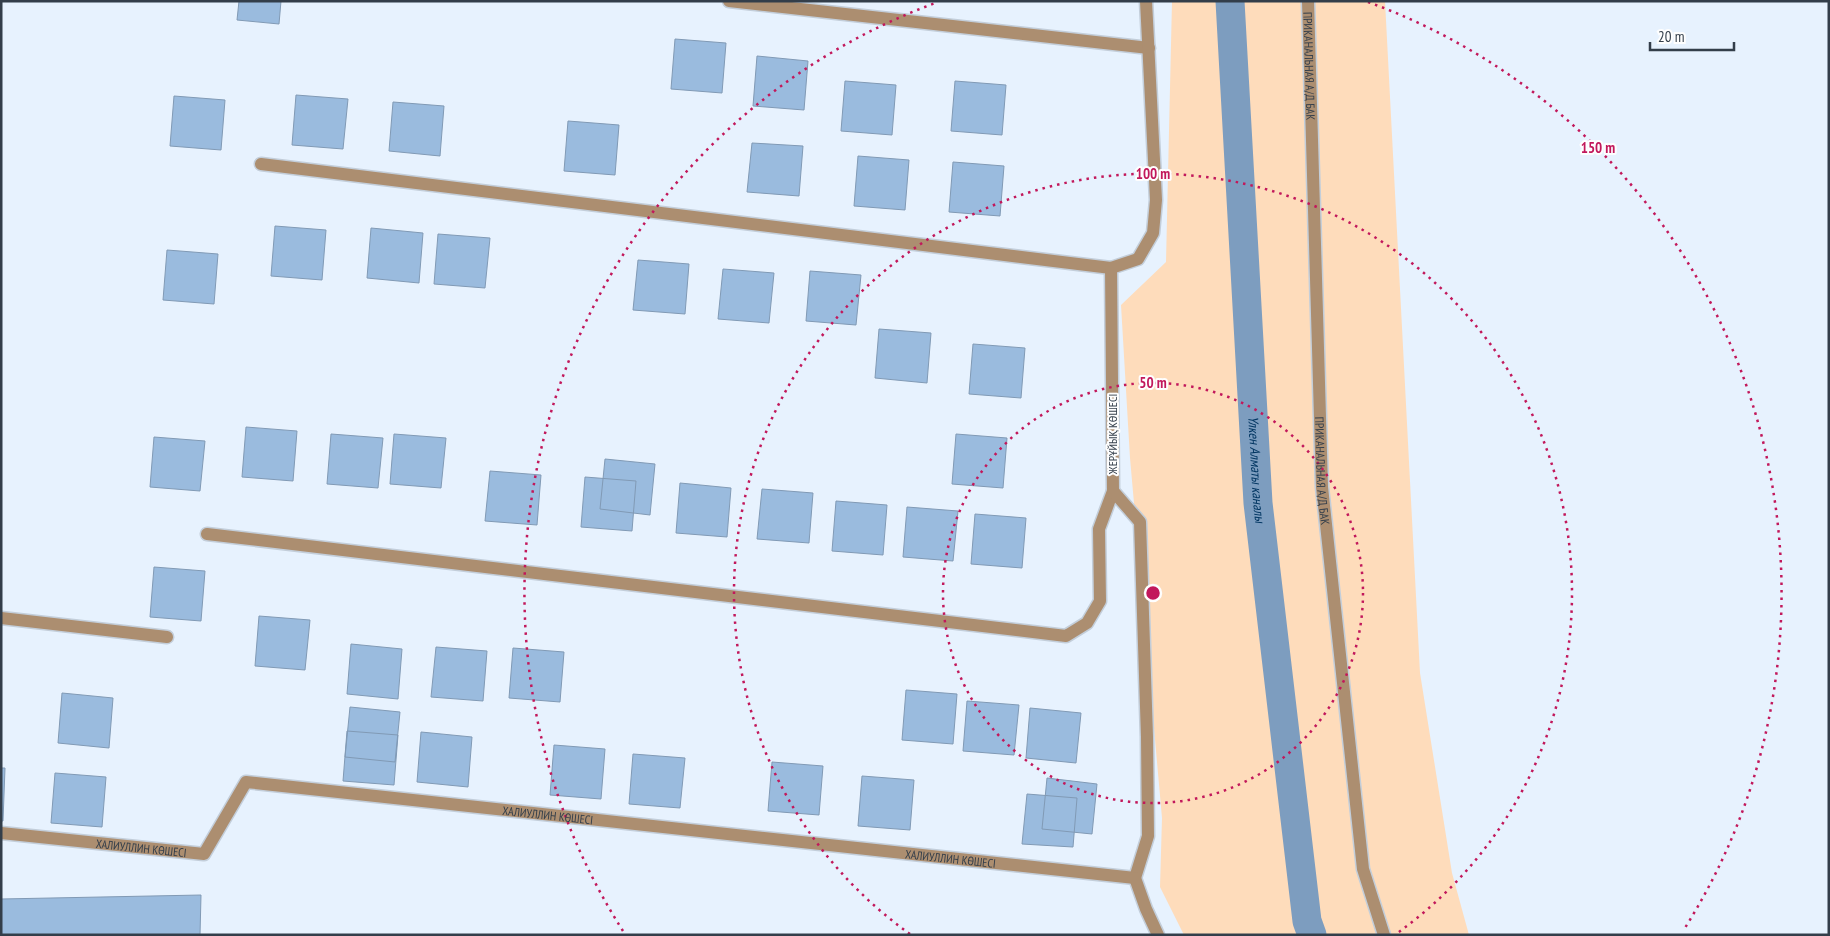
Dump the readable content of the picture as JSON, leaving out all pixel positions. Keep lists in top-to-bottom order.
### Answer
{
  "streets": {
    "street": ["ПРИКАНАЛЬНАЯ А/Д БАК", "ЖЕРҰЙЫҚ КӨШЕСІ", "ХАЛИУЛЛИН КӨШЕСІ"]
  },
  "crossings": [
    ["ЖЕРҰЙЫҚ КӨШЕСІ", "ХАЛИУЛЛИН КӨШЕСІ"]
  ],
  "water": ["Үлкен Алматы каналы"],
  "scale_bar": "20 m",
  "rings": ["150 m", "100 m", "50 m"]
}
